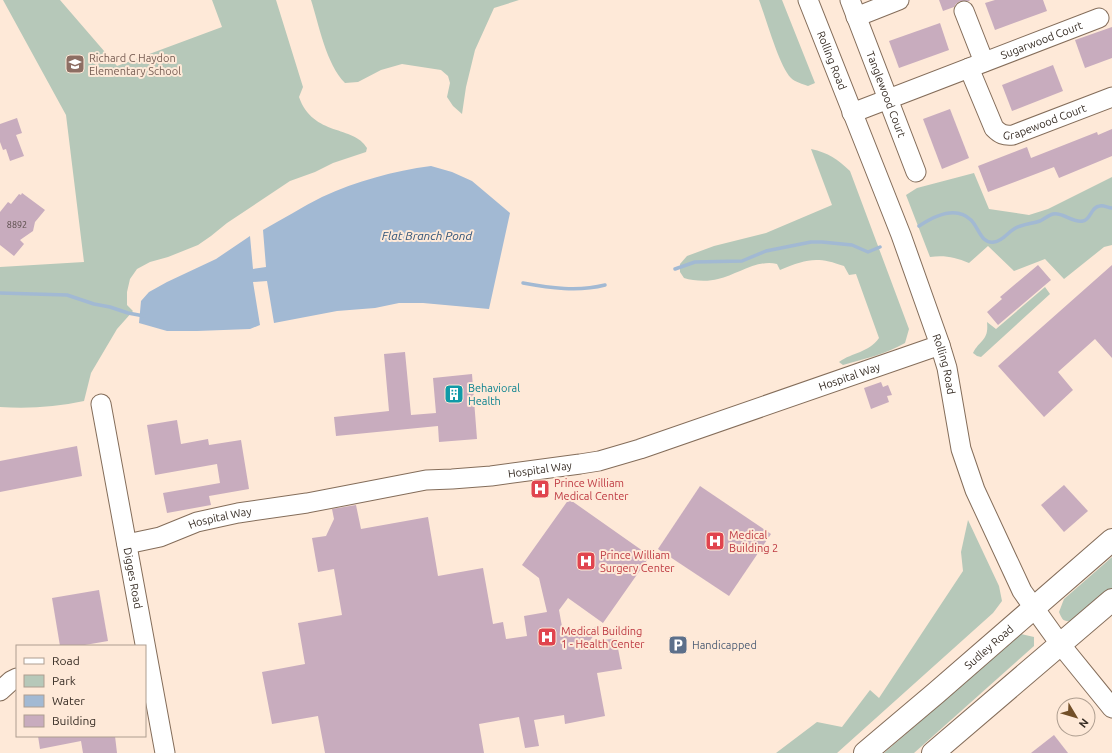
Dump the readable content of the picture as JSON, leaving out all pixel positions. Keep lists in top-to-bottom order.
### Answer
{
  "streets": {
    "main road": ["Sudley Road"],
    "street": [
      "Sugarwood Court",
      "Rolling Road",
      "Tanglewood Court",
      "Grapewood Court",
      "Hospital Way",
      "Digges Road"
    ]
  },
  "crossings": [
    ["Sugarwood Court", "Rolling Road"],
    ["Sugarwood Court", "Tanglewood Court"],
    ["Sugarwood Court", "Grapewood Court"],
    ["Rolling Road", "Hospital Way"],
    ["Rolling Road", "Sudley Road"],
    ["Hospital Way", "Digges Road"]
  ],
  "water": ["Flat Branch Pond"],
  "places": {
    "school or university": ["Richard C Haydon Elementary School"],
    "building": ["Behavioral Health"],
    "hospital": [
      "Prince William Medical Center",
      "Medical Building 2",
      "Prince William Surgery Center",
      "Medical Building 1 - Health Center"
    ],
    "parking": ["Handicapped"]
  },
  "house_numbers": ["8892"],
  "legend": [
    "Road",
    "Park",
    "Water",
    "Building"
  ],
  "north": "bottom right"
}
